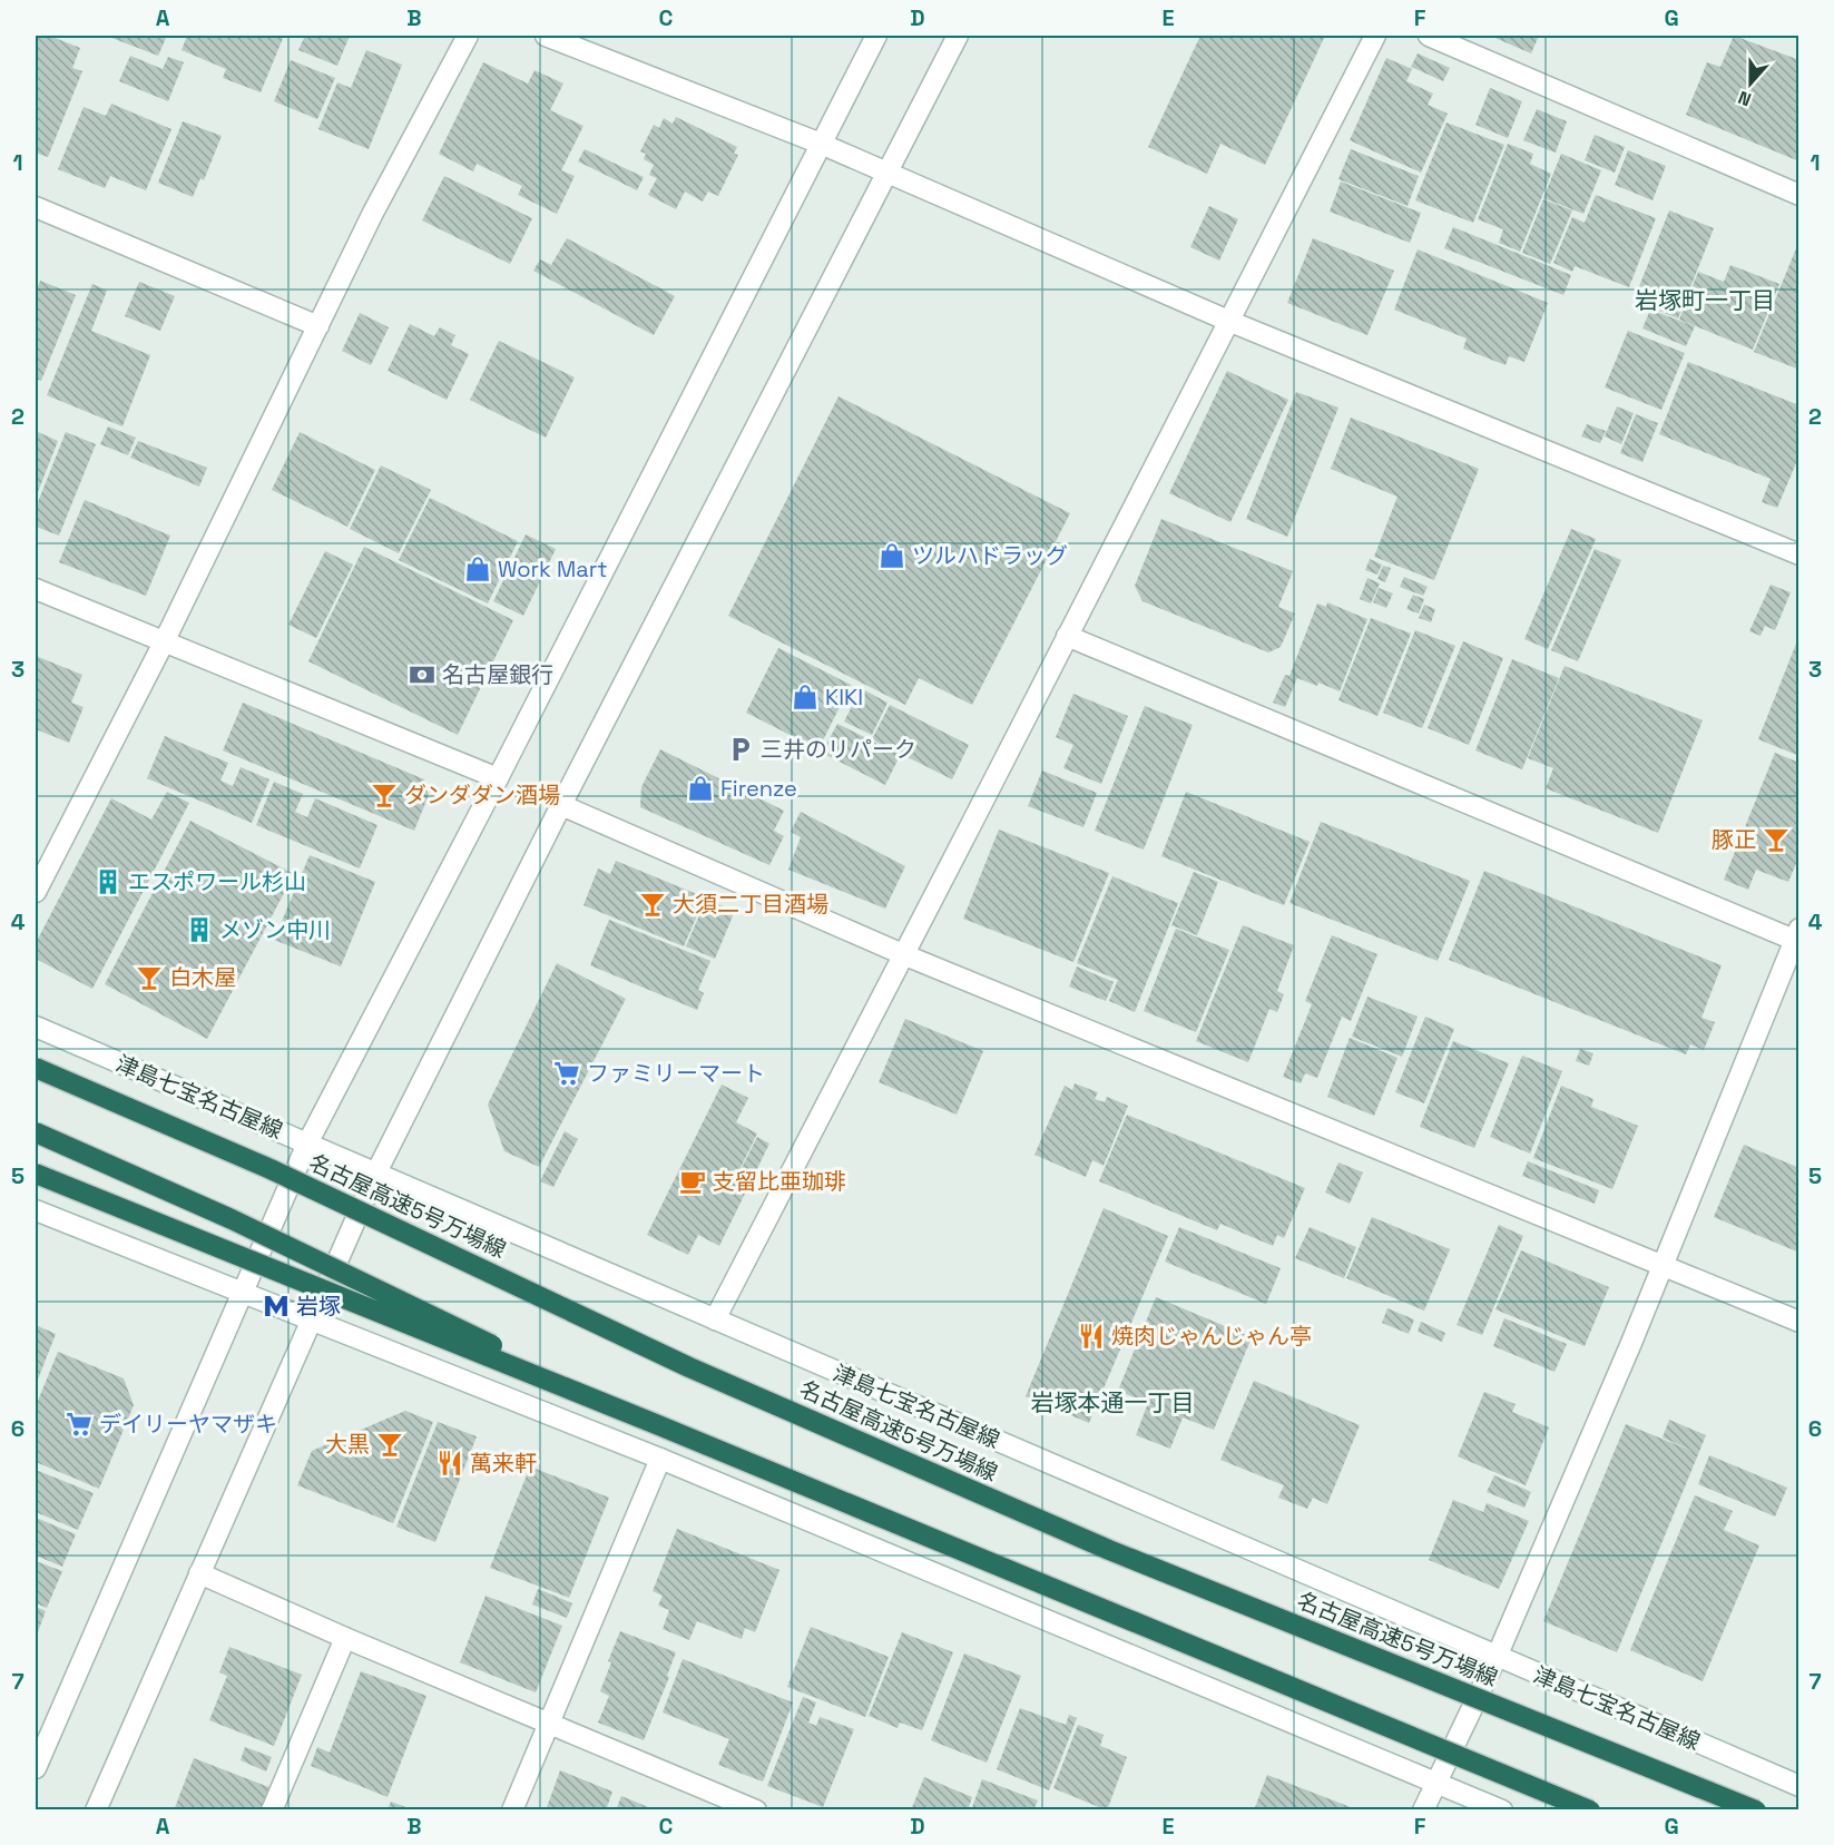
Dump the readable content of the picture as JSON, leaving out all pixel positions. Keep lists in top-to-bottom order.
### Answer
{
  "streets": {
    "highway": ["名古屋高速5号万場線"],
    "street": ["津島七宝名古屋線"]
  },
  "districts": ["岩塚町一丁目", "岩塚本通一丁目"],
  "places": {
    "shop": [
      "ツルハドラッグ",
      "Work Mart",
      "KIKI",
      "Firenze"
    ],
    "bank": ["名古屋銀行"],
    "parking": ["三井のリパーク"],
    "bar": [
      "ダンダダン酒場",
      "豚正",
      "大須二丁目酒場",
      "白木屋",
      "大黒"
    ],
    "building": ["エスポワール杉山", "メゾン中川"],
    "supermarket": ["ファミリーマート", "デイリーヤマザキ"],
    "cafe": ["支留比亜珈琲"],
    "metro station": ["岩塚"],
    "restaurant": ["焼肉じゃんじゃん亭", "萬来軒"]
  },
  "north": "bottom",
  "grid": {
    "columns": [
      "A",
      "B",
      "C",
      "D",
      "E",
      "F",
      "G"
    ],
    "rows": [
      "1",
      "2",
      "3",
      "4",
      "5",
      "6",
      "7"
    ]
  }
}
